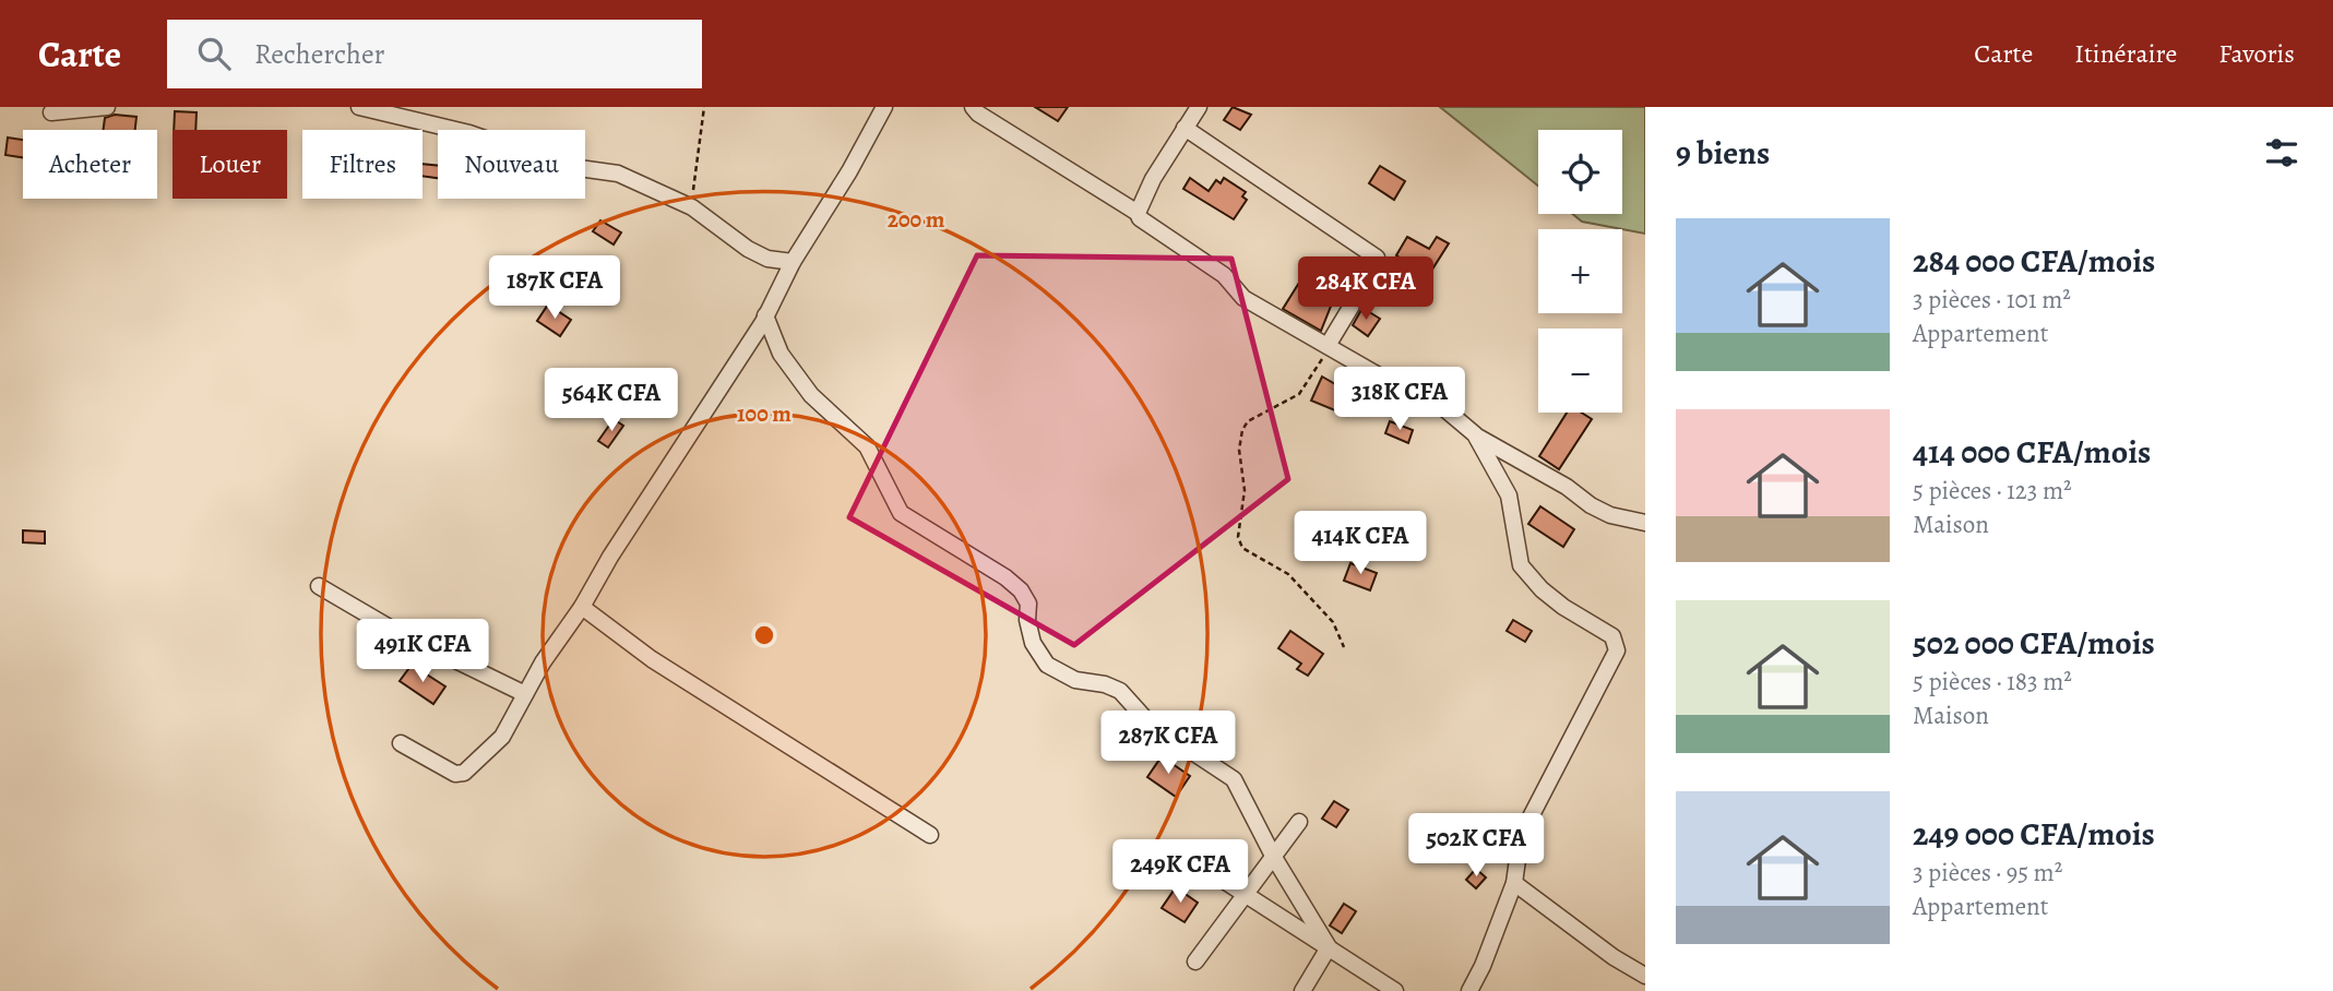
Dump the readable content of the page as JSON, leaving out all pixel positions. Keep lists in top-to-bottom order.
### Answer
{
  "page": {
    "header": "Carte",
    "search": "Rechercher",
    "nav": ["Carte", "Itinéraire", "Favoris"],
    "heading": "9 biens",
    "map_buttons": ["+", "−"],
    "chip": [
      "Acheter",
      "Louer",
      "Filtres",
      "Nouveau"
    ],
    "list": [
      {
        "name": "284 000 CFA/mois",
        "note": "3 pièces · 101 m² · Appartement"
      },
      {
        "name": "414 000 CFA/mois",
        "note": "5 pièces · 123 m² · Maison"
      },
      {
        "name": "502 000 CFA/mois",
        "note": "5 pièces · 183 m² · Maison"
      },
      {
        "name": "249 000 CFA/mois",
        "note": "3 pièces · 95 m² · Appartement"
      }
    ],
    "price": [
      "187K CFA",
      "284K CFA",
      "318K CFA",
      "564K CFA",
      "414K CFA",
      "491K CFA",
      "287K CFA",
      "502K CFA",
      "249K CFA"
    ]
  },
  "rings": ["200 m", "100 m"]
}
